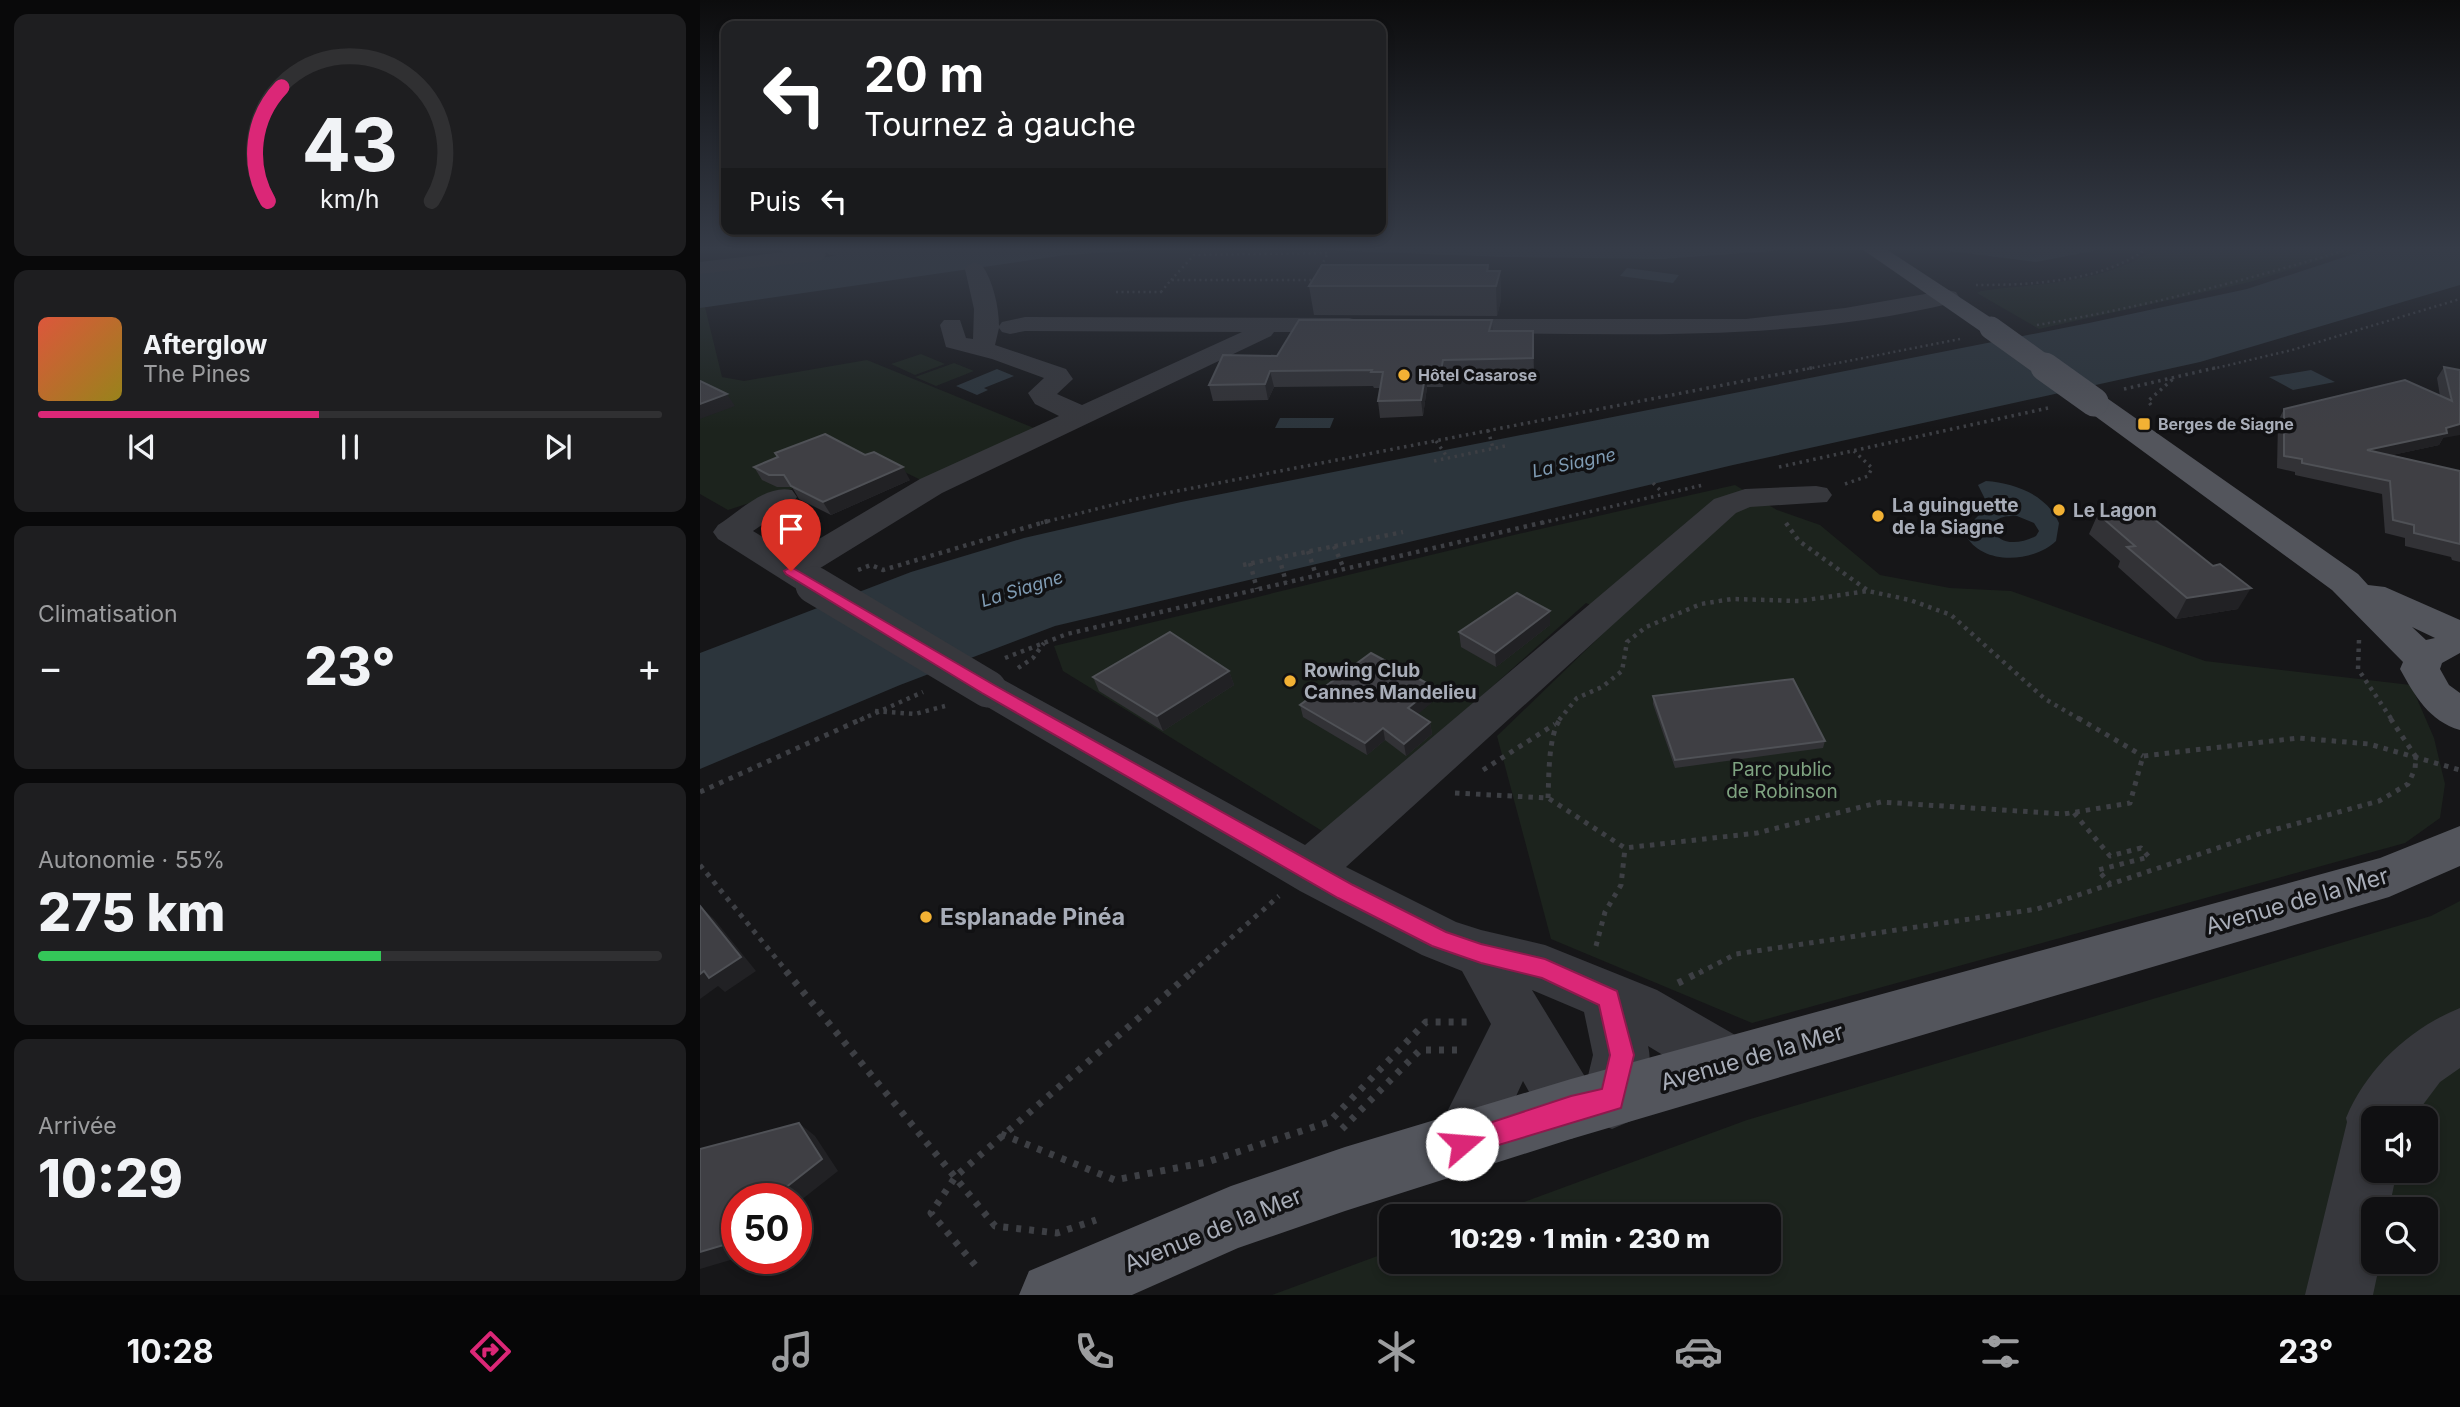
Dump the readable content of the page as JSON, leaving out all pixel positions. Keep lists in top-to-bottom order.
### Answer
{
  "streets": {
    "main road": ["Avenue de la Mer"]
  },
  "water": ["La Siagne"],
  "parks": ["Parc public de Robinson"],
  "places": {
    "other": [
      "Hôtel Casarose",
      "Le Lagon",
      "La guinguette de la Siagne",
      "Rowing Club Cannes Mandelieu",
      "Esplanade Pinéa"
    ],
    "transit": ["Berges de Siagne"]
  },
  "page": {
    "turn": ["20 m", "Tournez à gauche"],
    "then": "Puis",
    "song": ["Afterglow", "The Pines"],
    "tile": [
      "Climatisation",
      ["Autonomie · 55%", "275 km"],
      ["Arrivée", "10:29"]
    ],
    "heat": ["−", "23°", "+"],
    "limit": "50",
    "trip": "10:29 · 1 min · 230 m",
    "tabs": ["10:28", "23°"],
    "gauge": ["43", "km/h"]
  }
}
